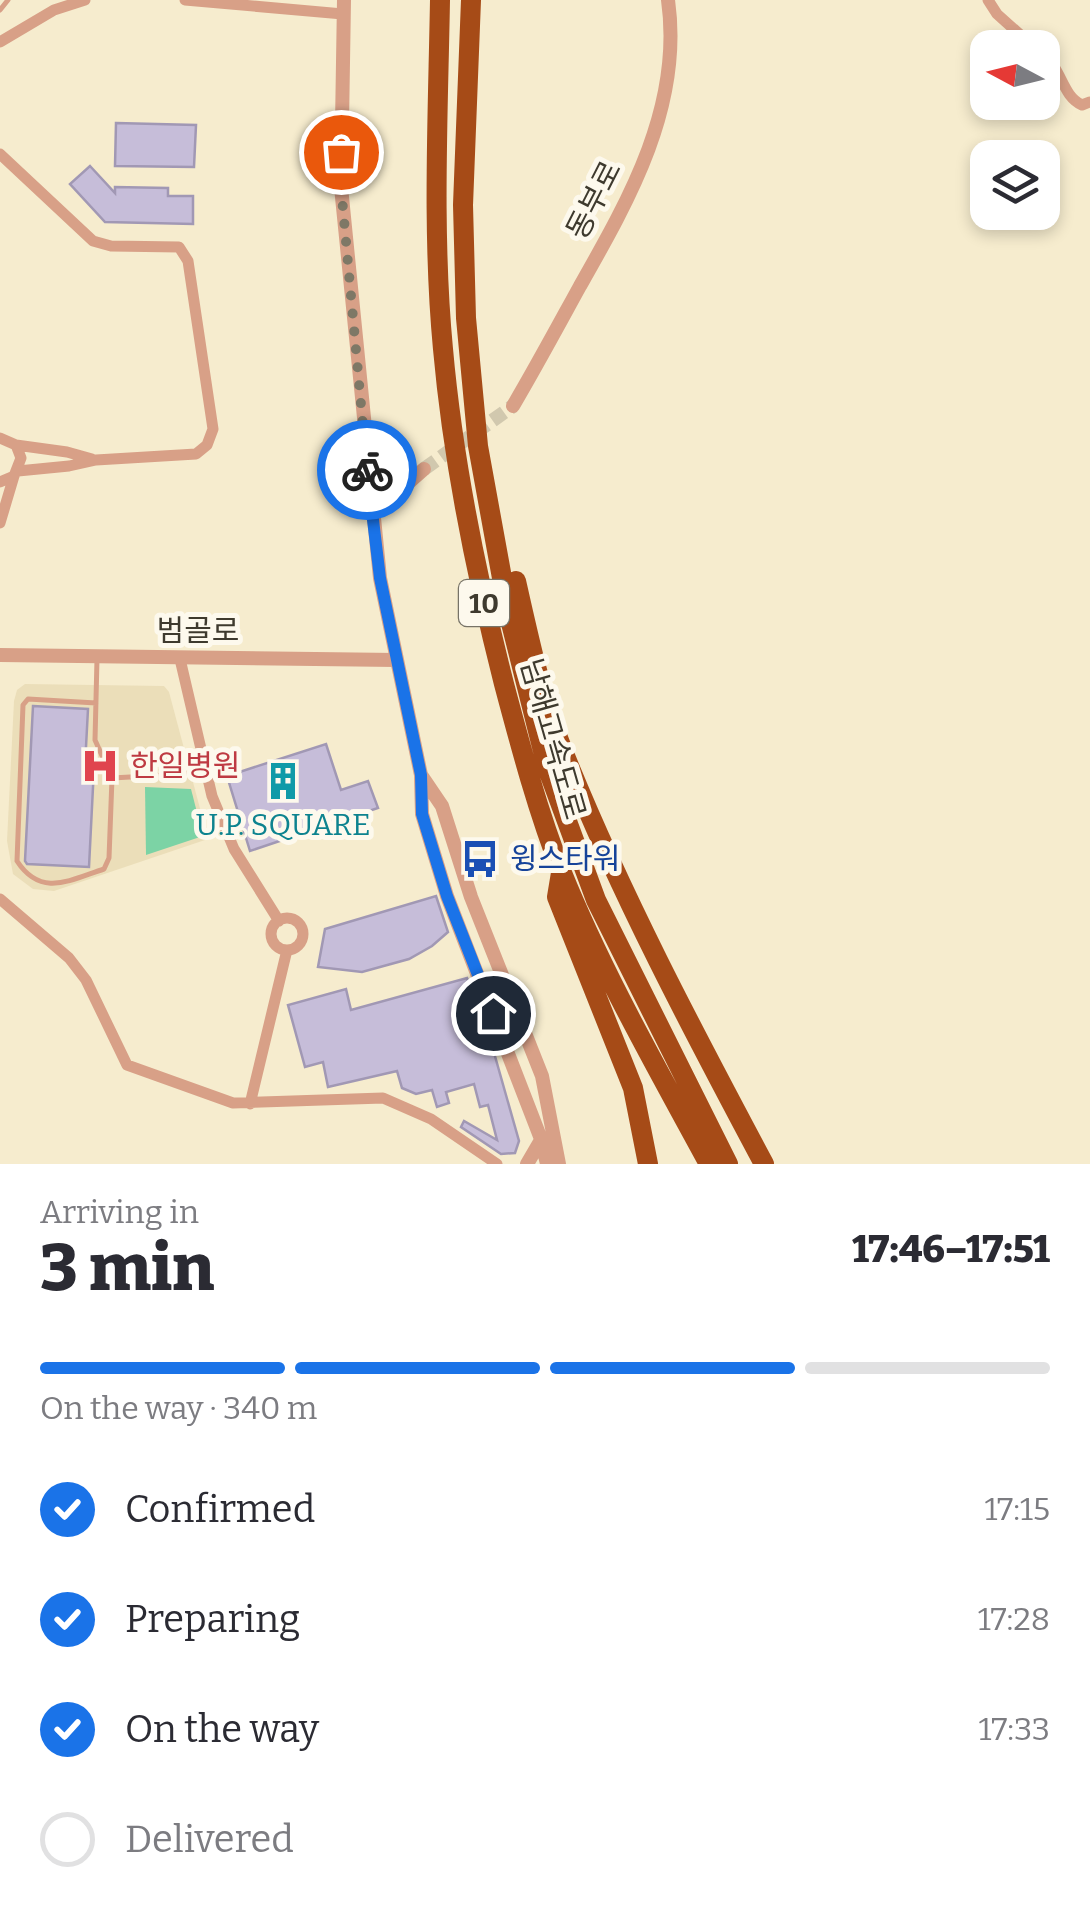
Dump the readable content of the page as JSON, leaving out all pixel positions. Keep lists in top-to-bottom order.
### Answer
{
  "streets": {
    "highway": ["10", "남해고속도로"],
    "street": ["동부로", "범골로"]
  },
  "places": {
    "hospital": ["한일병원"],
    "building": ["U.P. SQUARE"],
    "bus stop": ["윙스타워"]
  },
  "north": "left",
  "page": {
    "heading": ["3 min", "Arriving in", "17:46–17:51"],
    "bar": "On the way · 340 m",
    "list": [
      ["Confirmed", "17:15"],
      ["Preparing", "17:28"],
      ["On the way", "17:33"],
      "Delivered"
    ]
  }
}
